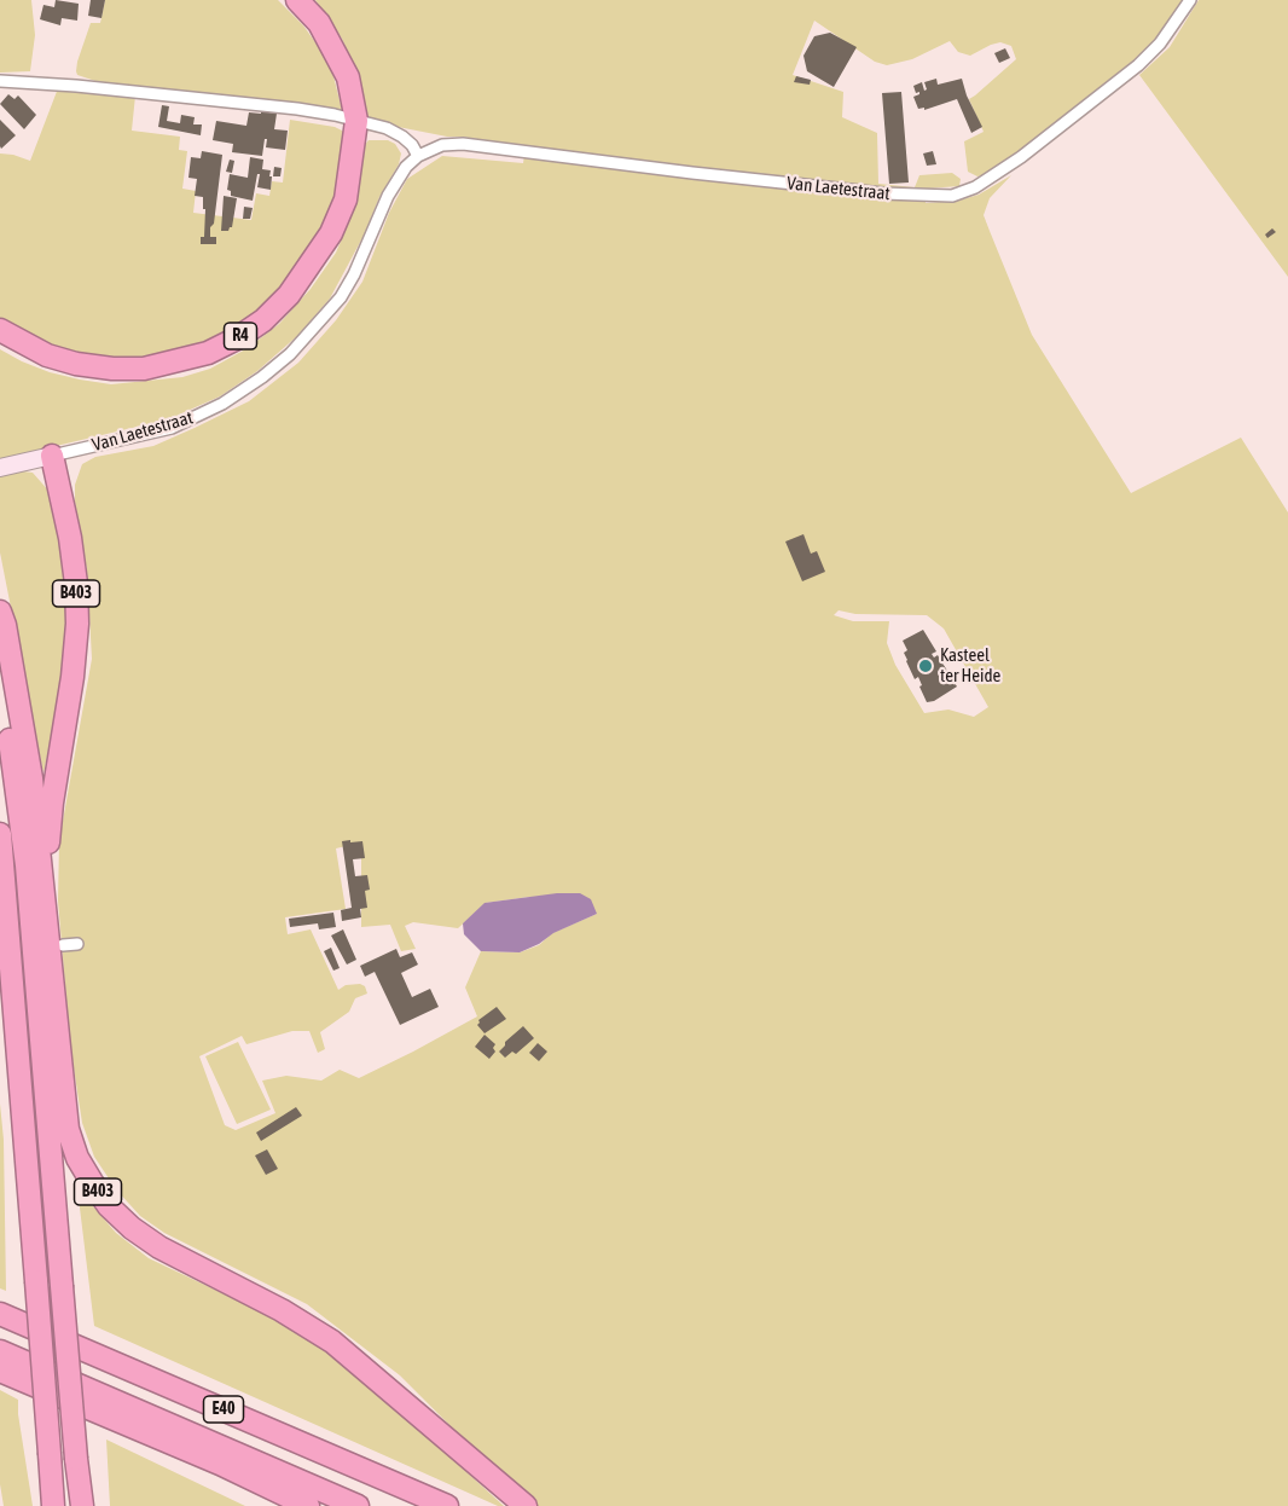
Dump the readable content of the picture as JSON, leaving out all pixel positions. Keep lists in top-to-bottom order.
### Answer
{
  "streets": {
    "highway": ["R4", "B403", "E40"],
    "main road": ["Van Laetestraat"]
  },
  "crossings": [
    ["Van Laetestraat", "B403"]
  ],
  "places": ["Kasteel ter Heide"]
}
